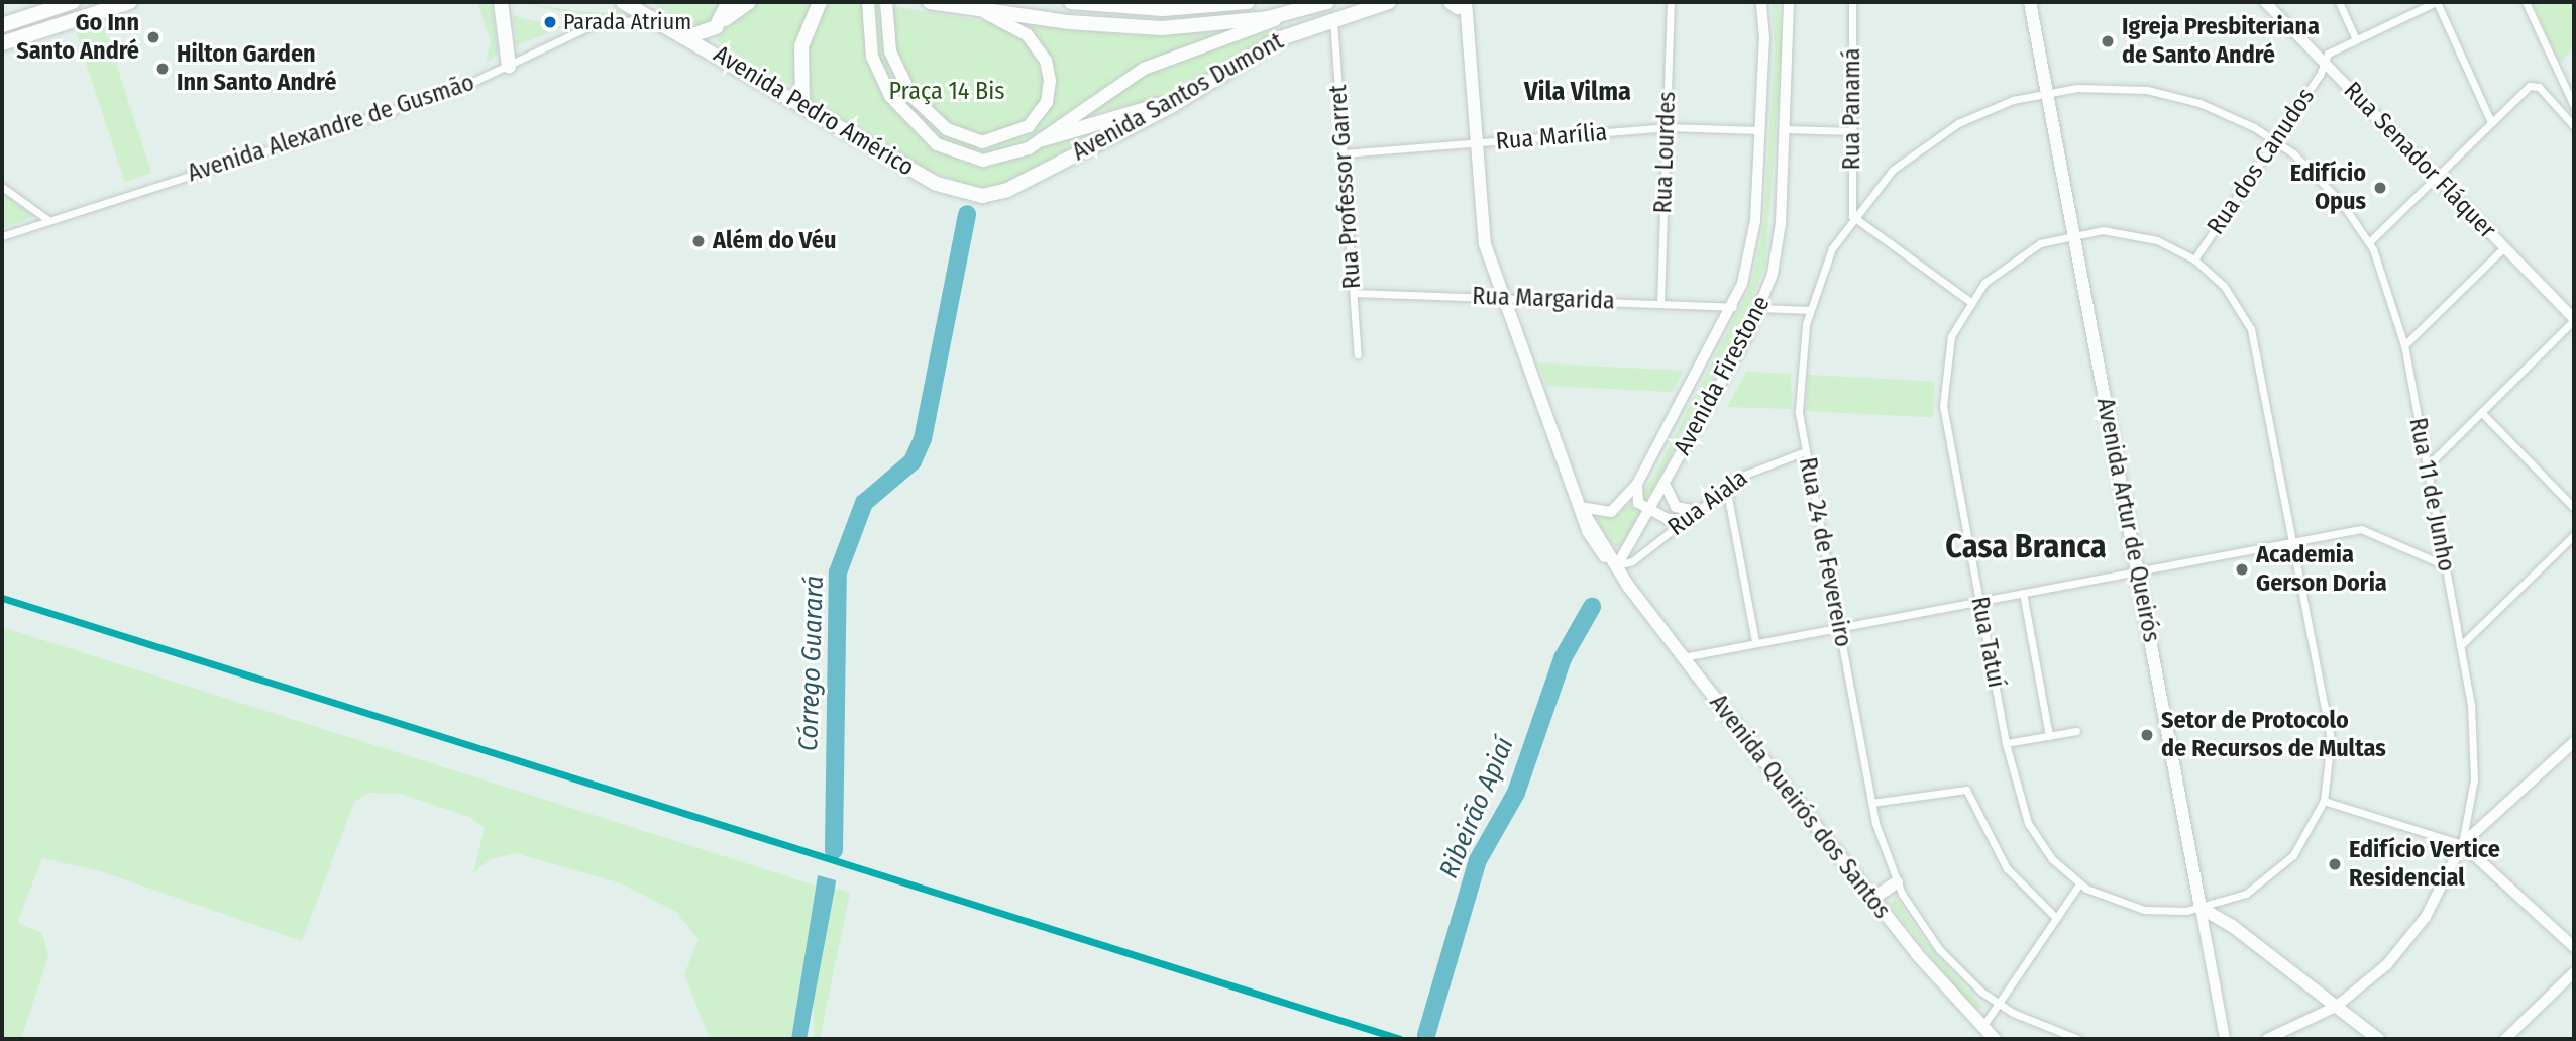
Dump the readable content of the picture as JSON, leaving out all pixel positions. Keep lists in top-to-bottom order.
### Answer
{
  "streets": {
    "highway": ["Avenida Santos Dumont", "Avenida Pedro Américo"],
    "main road": [
      "Rua Senador Fláquer",
      "Avenida Firestone",
      "Rua 11 de Junho",
      "Avenida Artur de Queirós",
      "Avenida Queirós dos Santos"
    ],
    "street": [
      "Rua Panamá",
      "Avenida Alexandre de Gusmão",
      "Rua Marília",
      "Rua Lourdes",
      "Rua dos Canudos",
      "Rua Professor Garret",
      "Rua Margarida",
      "Rua Aiala",
      "Rua 24 de Fevereiro",
      "Rua Tatuí"
    ]
  },
  "crossings": [
    ["Avenida Santos Dumont", "Avenida Pedro Américo"],
    ["Avenida Santos Dumont", "Rua Professor Garret"],
    ["Rua Panamá", "Rua 24 de Fevereiro"],
    ["Avenida Pedro Américo", "Avenida Alexandre de Gusmão"],
    ["Rua Marília", "Rua Lourdes"],
    ["Rua Marília", "Rua Professor Garret"],
    ["Rua Marília", "Avenida Firestone"],
    ["Rua Marília", "Avenida Queirós dos Santos"],
    ["Rua Lourdes", "Rua Margarida"],
    ["Rua Senador Fláquer", "Rua dos Canudos"],
    ["Rua dos Canudos", "Rua 11 de Junho"],
    ["Rua dos Canudos", "Rua Tatuí"],
    ["Rua Professor Garret", "Rua Margarida"],
    ["Rua Margarida", "Avenida Firestone"],
    ["Rua Margarida", "Avenida Queirós dos Santos"],
    ["Avenida Firestone", "Rua Aiala"],
    ["Avenida Firestone", "Avenida Queirós dos Santos"],
    ["Rua 11 de Junho", "Avenida Artur de Queirós"],
    ["Rua 11 de Junho", "Rua 24 de Fevereiro"],
    ["Rua Aiala", "Rua 24 de Fevereiro"],
    ["Rua Aiala", "Avenida Queirós dos Santos"],
    ["Avenida Artur de Queirós", "Rua 24 de Fevereiro"],
    ["Avenida Artur de Queirós", "Rua Tatuí"]
  ],
  "districts": ["Vila Vilma", "Casa Branca"],
  "water": ["Córrego Guarará", "Ribeirão Apiaí"],
  "parks": ["Praça 14 Bis"],
  "places": [
    "Parada Atrium",
    "Go Inn Santo André",
    "Igreja Presbiteriana de Santo André",
    "Hilton Garden Inn Santo André",
    "Edifício Opus",
    "Além do Véu",
    "Academia Gerson Doria",
    "Setor de Protocolo de Recursos de Multas",
    "Edifício Vertice Residencial"
  ]
}
